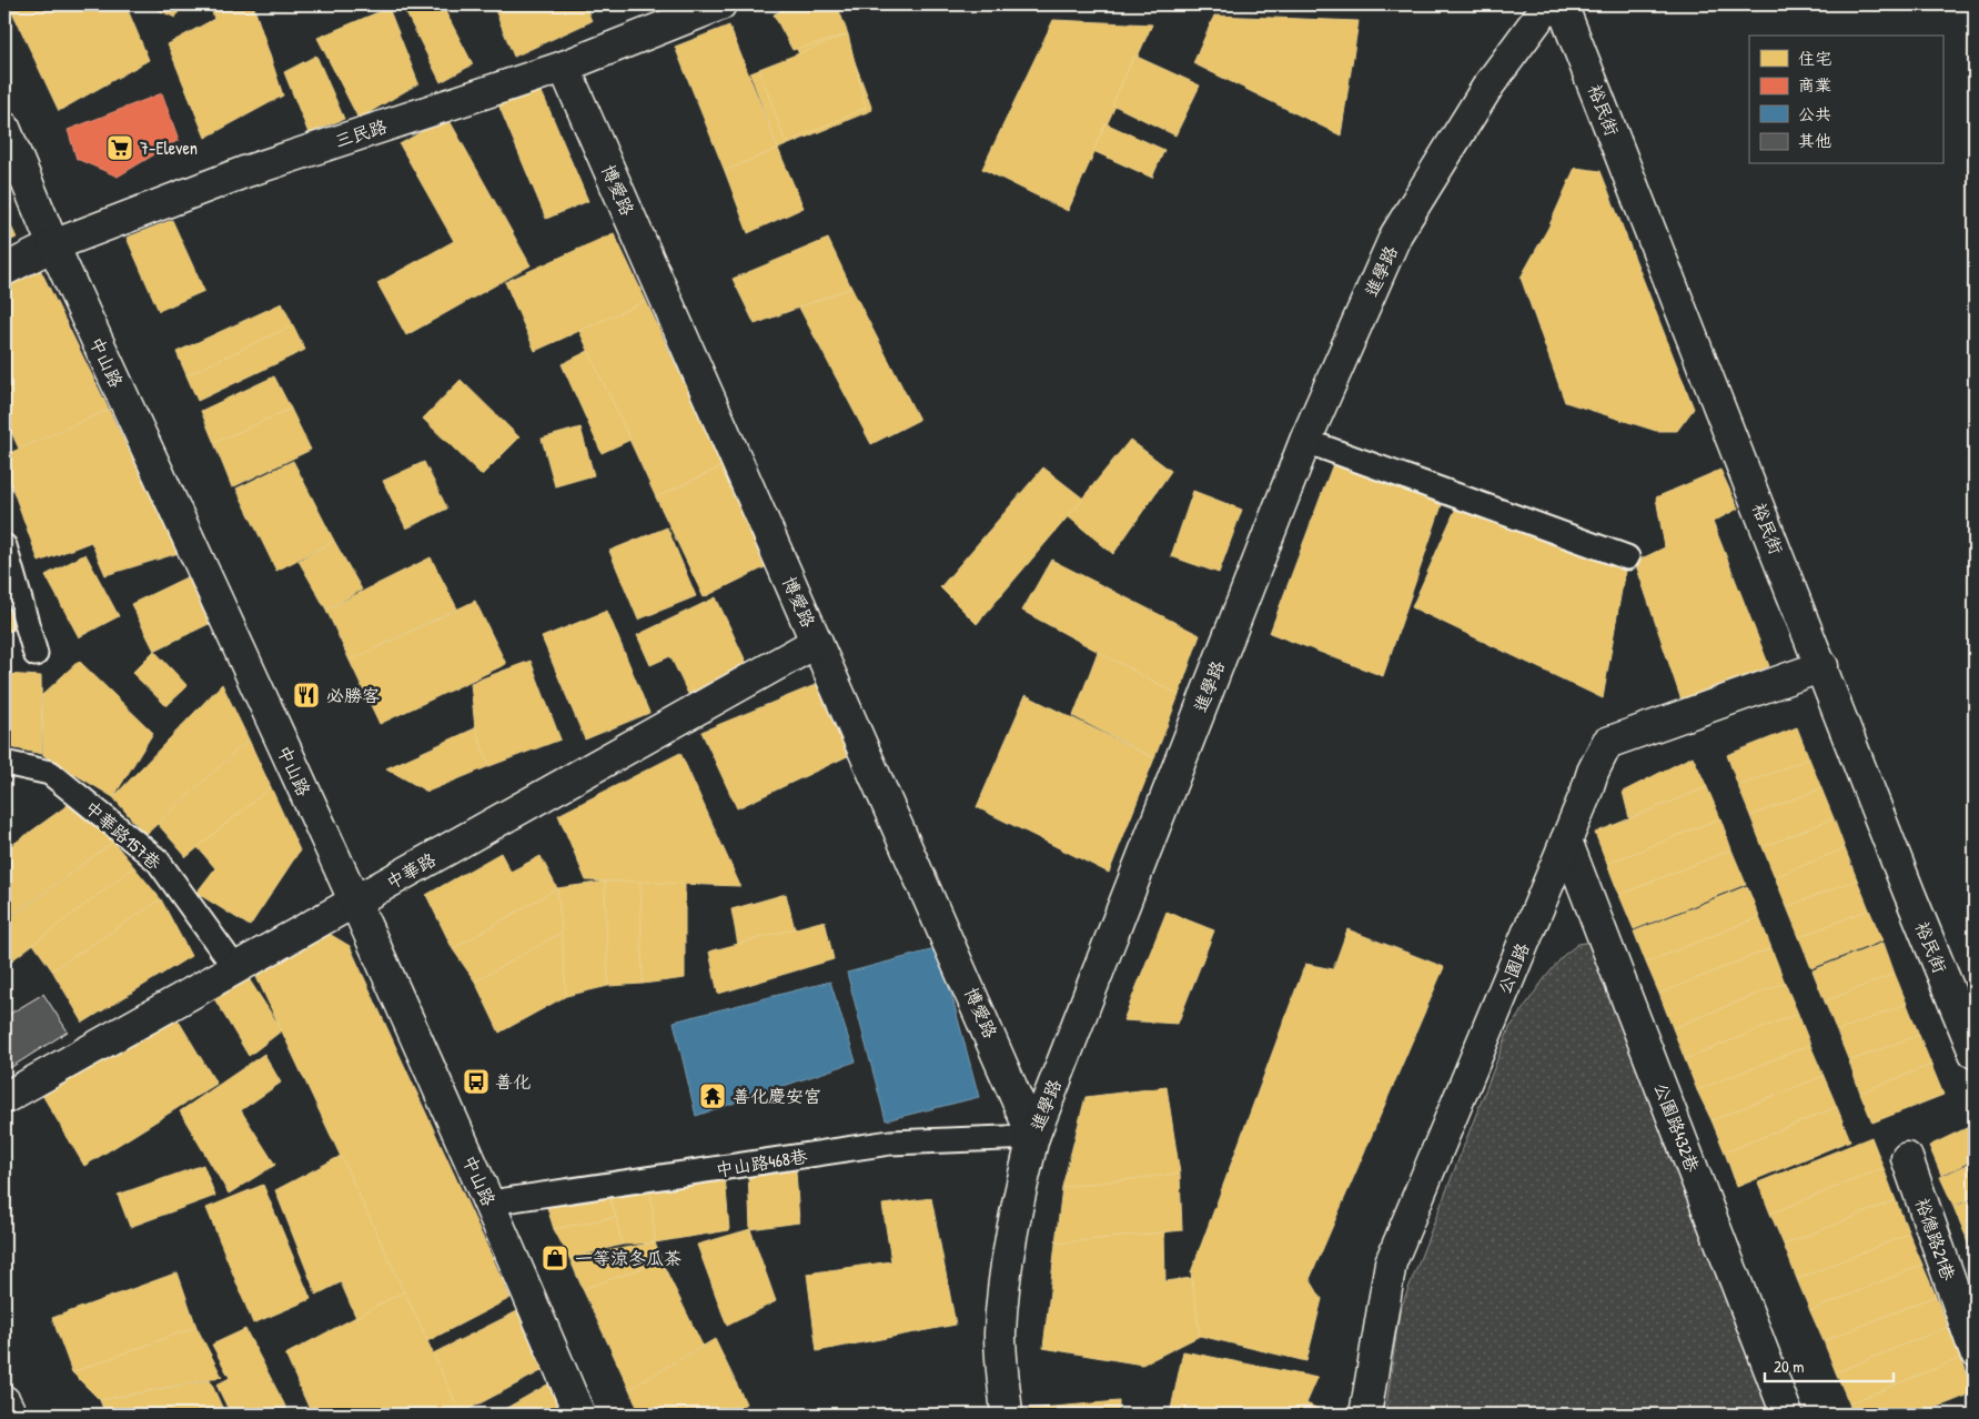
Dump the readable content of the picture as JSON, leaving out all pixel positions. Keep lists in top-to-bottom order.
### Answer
{
  "streets": {
    "street": [
      "裕民街",
      "三民路",
      "博愛路",
      "進學路",
      "中山路",
      "中華路",
      "公園路",
      "公園路432巷",
      "裕德路21巷"
    ],
    "lane": ["中華路157巷", "中山路468巷"]
  },
  "crossings": [
    ["裕民街", "公園路"],
    ["三民路", "博愛路"],
    ["三民路", "中山路"],
    ["博愛路", "進學路"],
    ["博愛路", "中華路"],
    ["博愛路", "中山路468巷"],
    ["進學路", "中山路468巷"],
    ["中山路", "中華路"],
    ["中山路", "中山路468巷"],
    ["中華路157巷", "中華路"],
    ["公園路", "公園路432巷"]
  ],
  "places": {
    "supermarket": ["7-Eleven"],
    "restaurant": ["必勝客"],
    "bus stop": ["善化"],
    "temple": ["善化慶安宮"],
    "shop": ["一等涼冬瓜茶"]
  },
  "legend": [
    "住宅",
    "商業",
    "公共",
    "其他"
  ],
  "scale_bar": "20 m"
}
